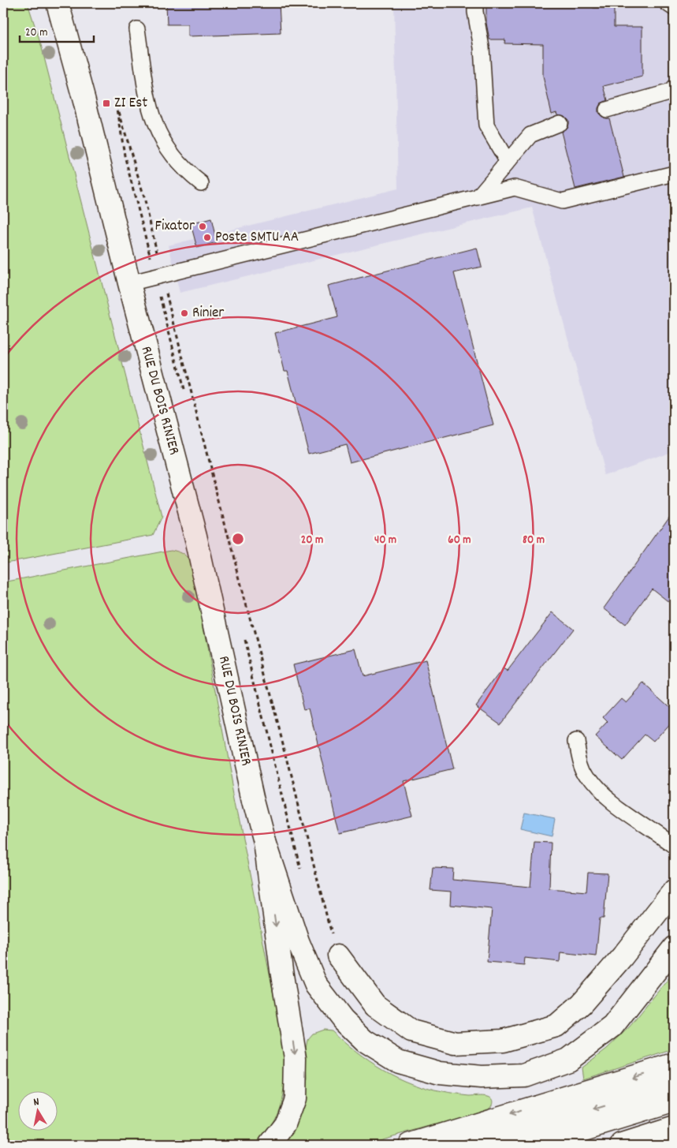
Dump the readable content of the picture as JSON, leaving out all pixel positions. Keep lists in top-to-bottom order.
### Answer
{
  "streets": {
    "main road": ["RUE DU BOIS RINIER"]
  },
  "places": {
    "transit": ["ZI Est"],
    "other": ["Fixator", "Poste SMTU AA", "Rinier"]
  },
  "scale_bar": "20 m",
  "north": "top",
  "rings": [
    "20 m",
    "40 m",
    "60 m",
    "80 m"
  ]
}
